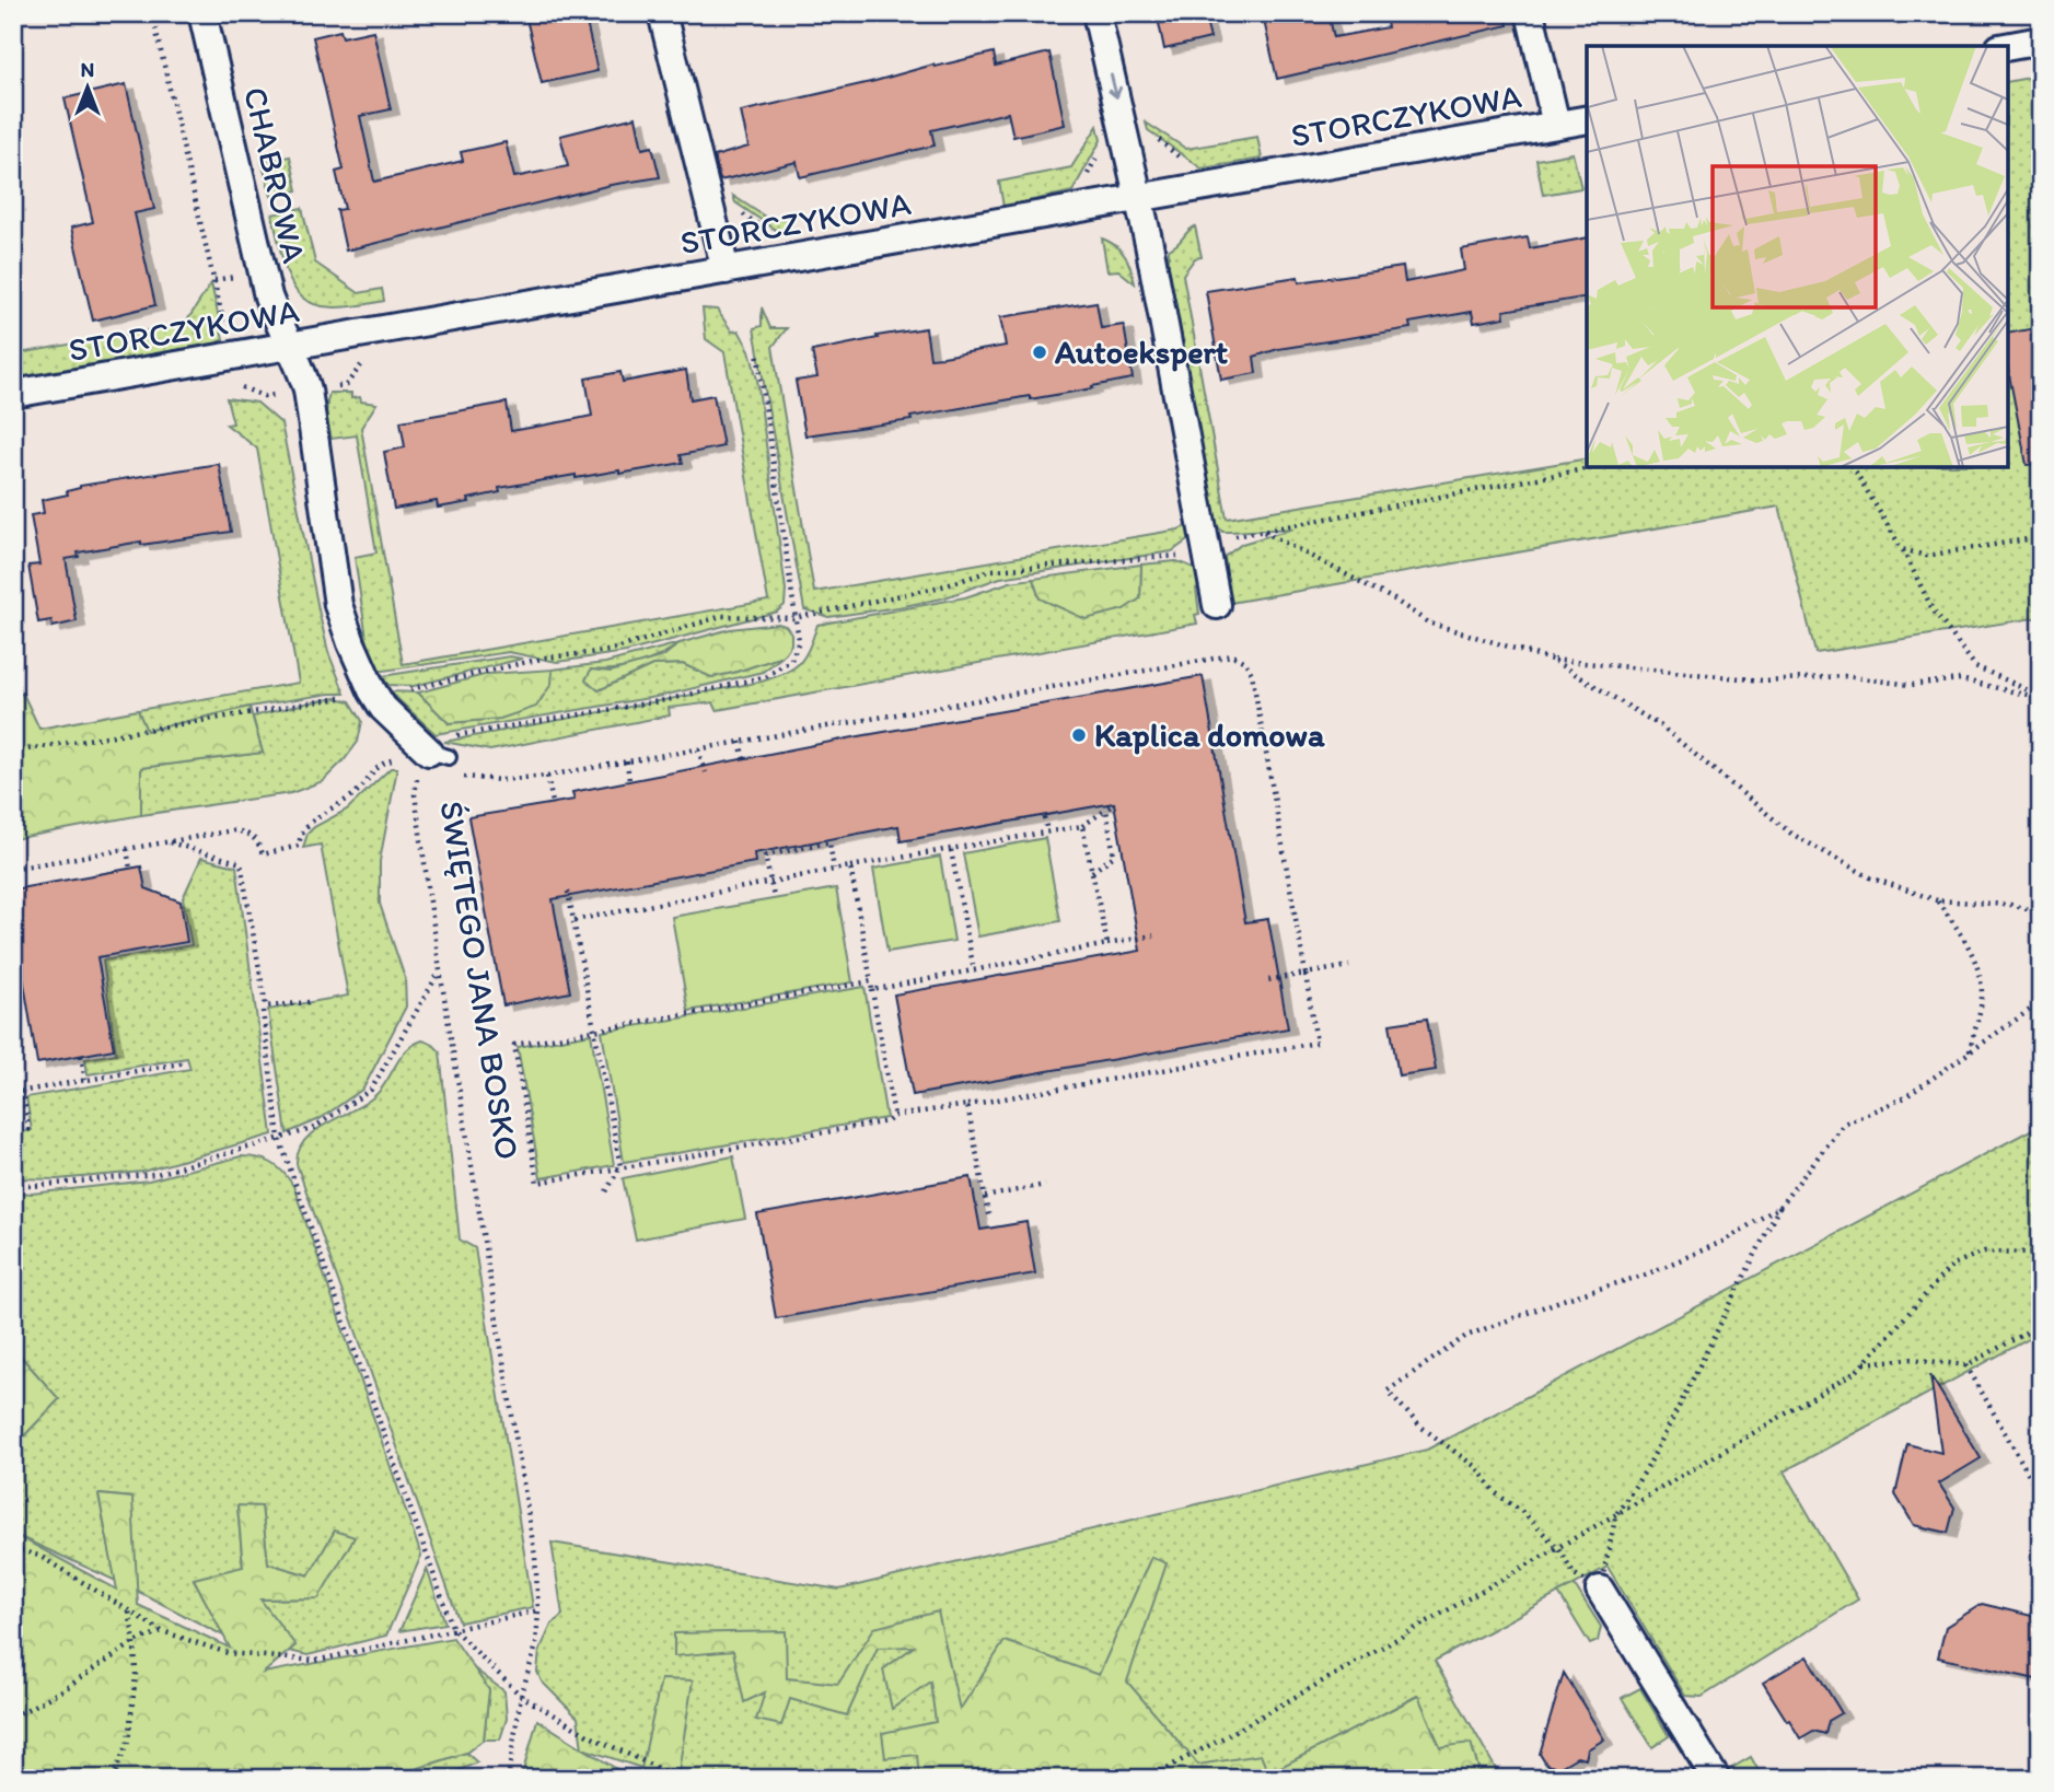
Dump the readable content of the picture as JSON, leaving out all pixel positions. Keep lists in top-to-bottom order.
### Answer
{
  "streets": {
    "street": ["STORCZYKOWA", "CHABROWA"],
    "path": ["ŚWIĘTEGO JANA BOSKO"]
  },
  "crossings": [
    ["STORCZYKOWA", "CHABROWA"]
  ],
  "places": ["Autoekspert", "Kaplica domowa"],
  "north": "top"
}
